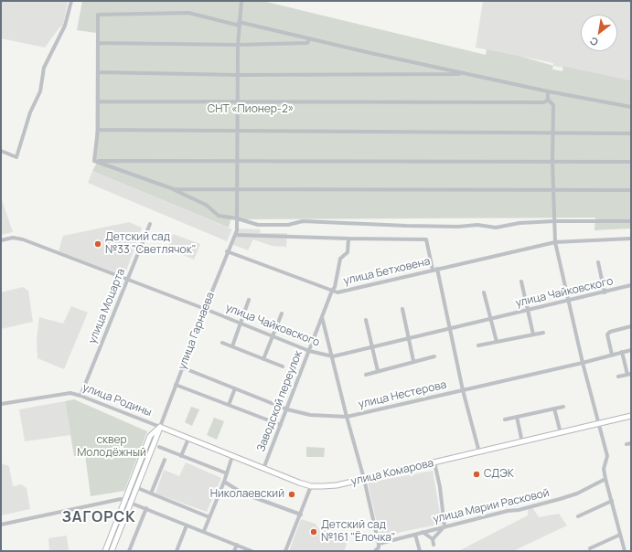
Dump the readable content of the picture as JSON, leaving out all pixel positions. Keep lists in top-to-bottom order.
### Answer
{
  "streets": {
    "main road": ["улица Гарнаева", "улица Комарова"],
    "street": [
      "улица Бетховена",
      "улица Чайковского",
      "улица Моцарта",
      "улица Нестерова",
      "улица Родины",
      "Заводской переулок",
      "улица Марии Расковой"
    ]
  },
  "crossings": [
    ["улица Бетховена", "улица Гарнаева"],
    ["улица Бетховена", "Заводской переулок"],
    ["улица Чайковского", "улица Моцарта"],
    ["улица Чайковского", "улица Гарнаева"],
    ["улица Чайковского", "Заводской переулок"],
    ["улица Моцарта", "улица Родины"],
    ["улица Гарнаева", "улица Нестерова"],
    ["улица Гарнаева", "улица Родины"],
    ["улица Гарнаева", "улица Комарова"],
    ["улица Нестерова", "Заводской переулок"],
    ["улица Родины", "улица Комарова"],
    ["Заводской переулок", "улица Комарова"]
  ],
  "districts": ["ЗАГОРСК"],
  "parks": ["СНТ «Пионер-2»", "сквер Молодёжный"],
  "places": [
    "Детский сад №33 \"Светлячок\"",
    "СДЭК",
    "Николаевский",
    "Детский сад №161 \"Ёлочка\""
  ],
  "north": "bottom left"
}
